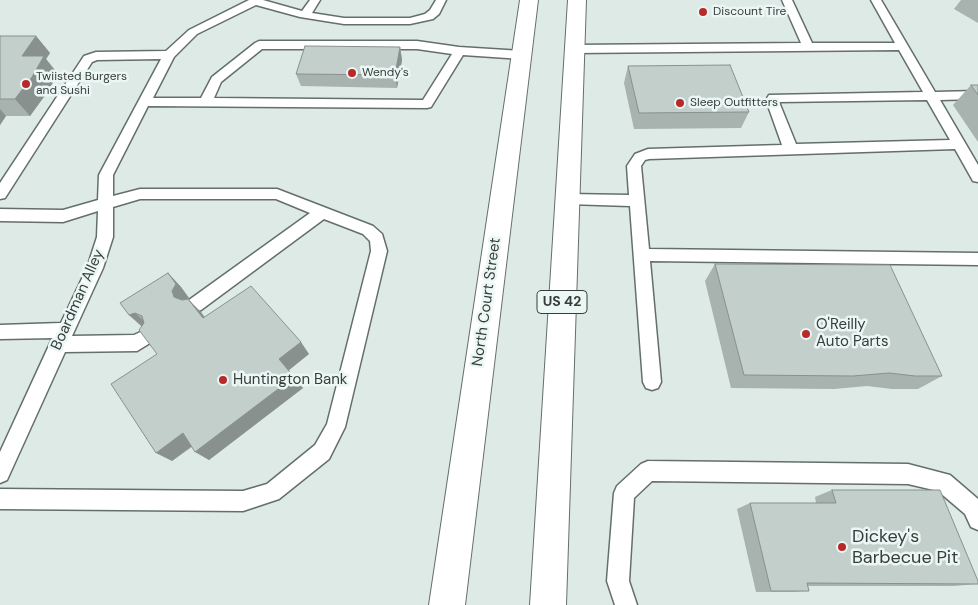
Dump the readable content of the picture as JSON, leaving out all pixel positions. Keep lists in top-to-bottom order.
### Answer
{
  "streets": {
    "main road": ["North Court Street", "US 42"],
    "lane": ["Boardman Alley"]
  },
  "places": [
    "Discount Tire",
    "Wendy's",
    "Twiisted Burgers and Sushi",
    "Sleep Outfitters",
    "O'Reilly Auto Parts",
    "Huntington Bank",
    "Dickey's Barbecue Pit"
  ]
}
